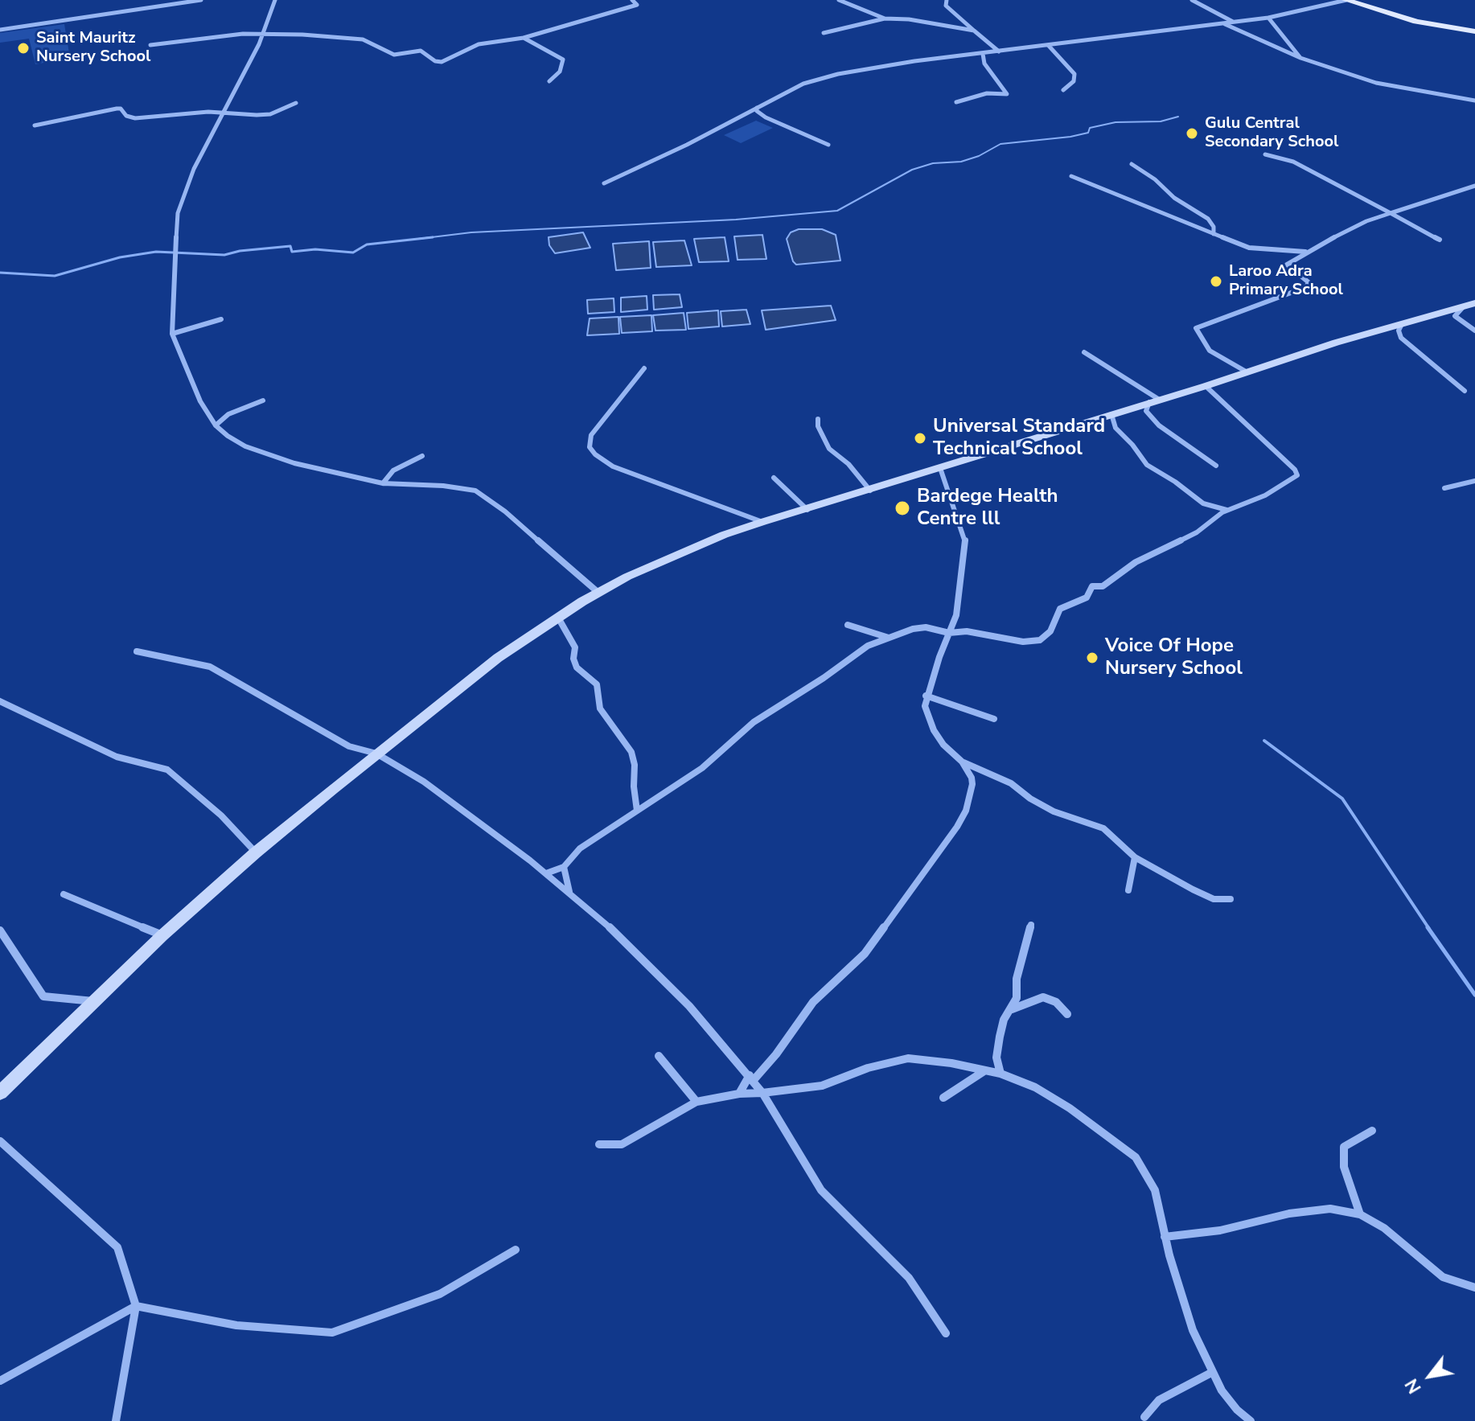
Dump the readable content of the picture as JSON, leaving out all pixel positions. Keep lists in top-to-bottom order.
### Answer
{
  "places": [
    "Saint Mauritz Nursery School",
    "Gulu Central Secondary School",
    "Laroo Adra Primary School",
    "Universal Standard Technical School",
    "Bardege Health Centre lll",
    "Voice Of Hope Nursery School"
  ],
  "north": "bottom left"
}
